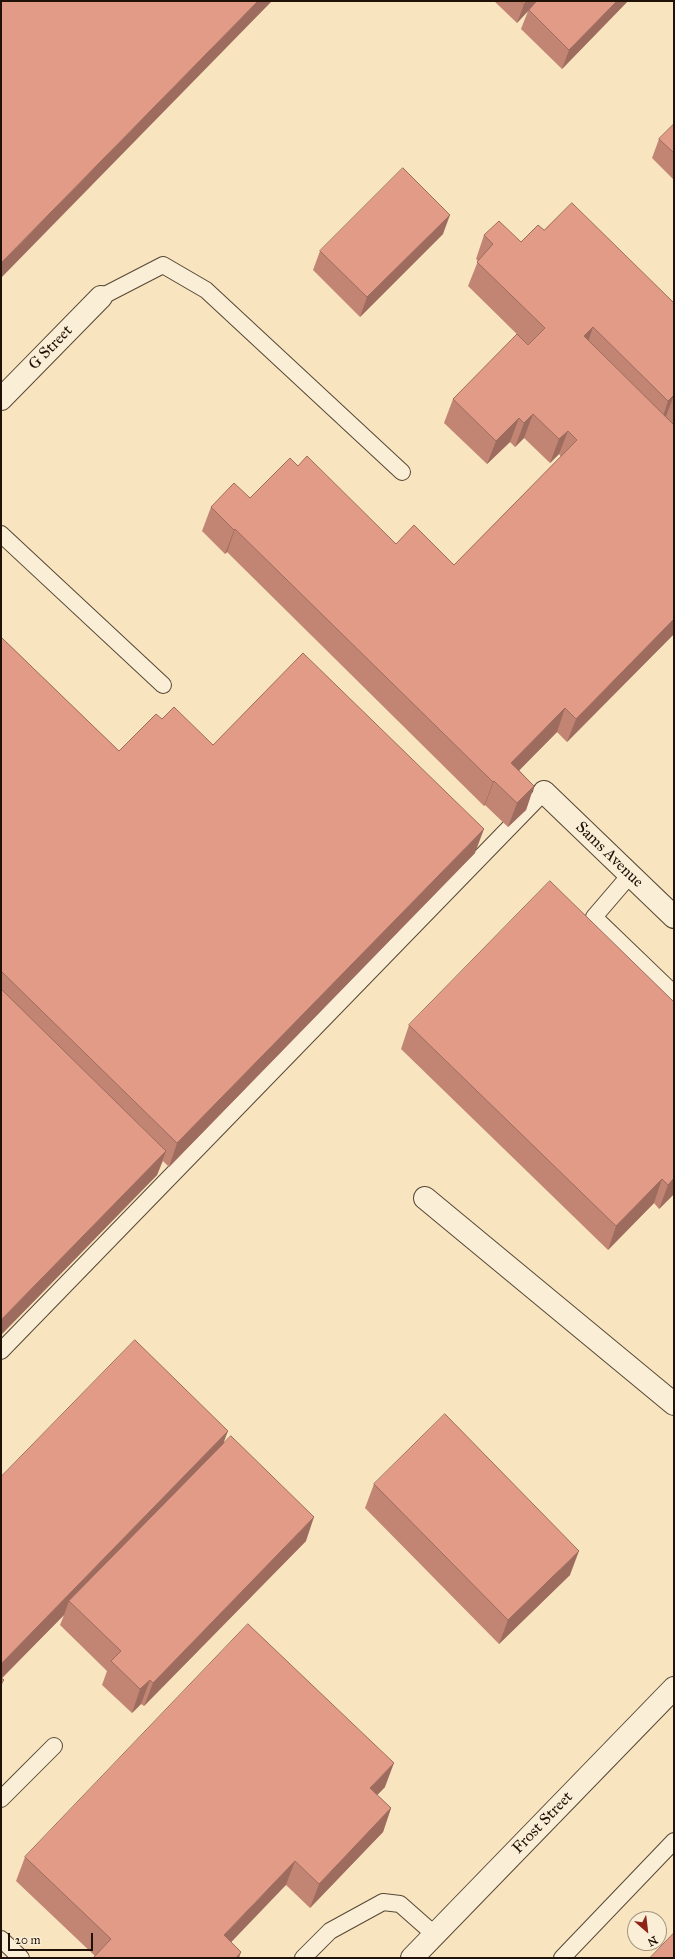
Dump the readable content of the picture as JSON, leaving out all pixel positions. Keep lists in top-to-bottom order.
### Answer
{
  "streets": {
    "street": ["G Street", "Sams Avenue", "Frost Street"]
  },
  "scale_bar": "20 m",
  "north": "bottom right"
}
